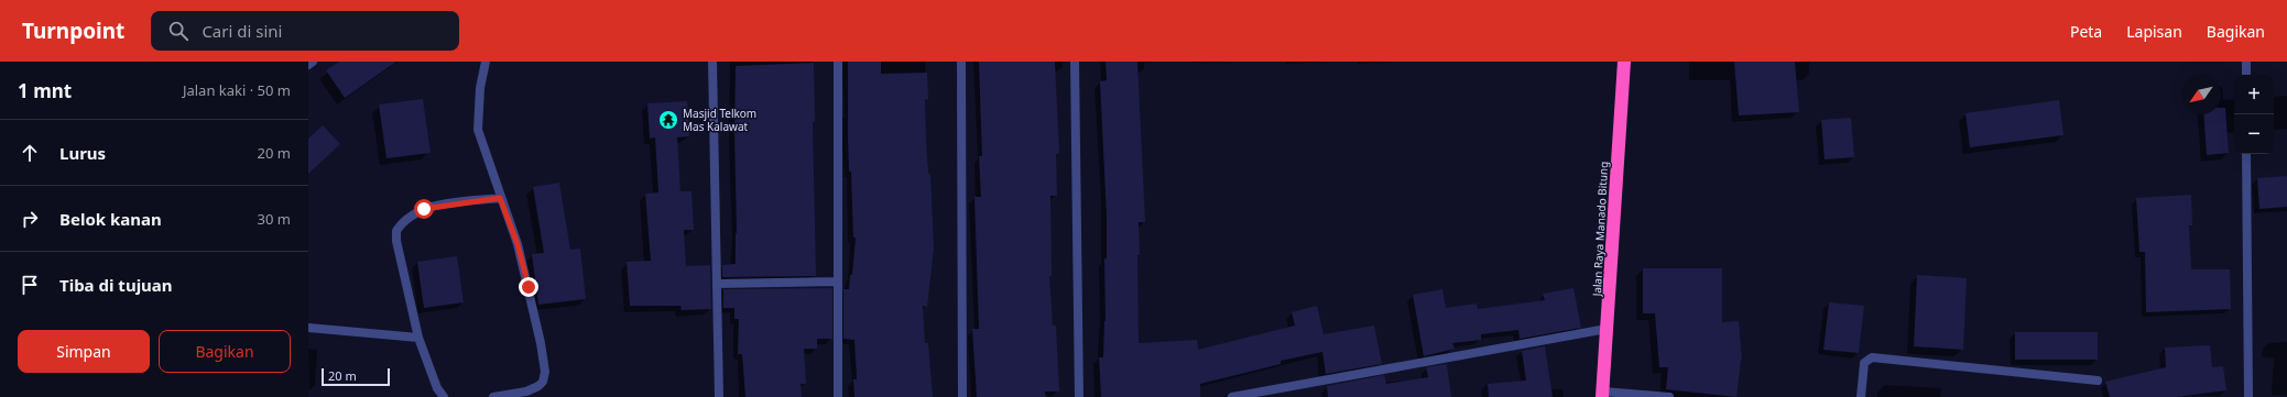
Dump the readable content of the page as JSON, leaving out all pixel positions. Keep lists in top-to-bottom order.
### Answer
{
  "streets": {
    "highway": ["Jalan Raya Manado Bitung"]
  },
  "places": {
    "temple": ["Masjid Telkom Mas Kalawat"]
  },
  "scale_bar": "20 m",
  "north": "bottom left",
  "page": {
    "header": "Turnpoint",
    "search": "Cari di sini",
    "nav": ["Peta", "Lapisan", "Bagikan"],
    "heading": ["1 mnt", "Jalan kaki · 50 m"],
    "map_buttons": ["+", "−"],
    "list": [
      ["Lurus", "20 m"],
      ["Belok kanan", "30 m"],
      "Tiba di tujuan"
    ],
    "buttons": ["Simpan", "Bagikan"],
    "scale": "20 m"
  }
}
